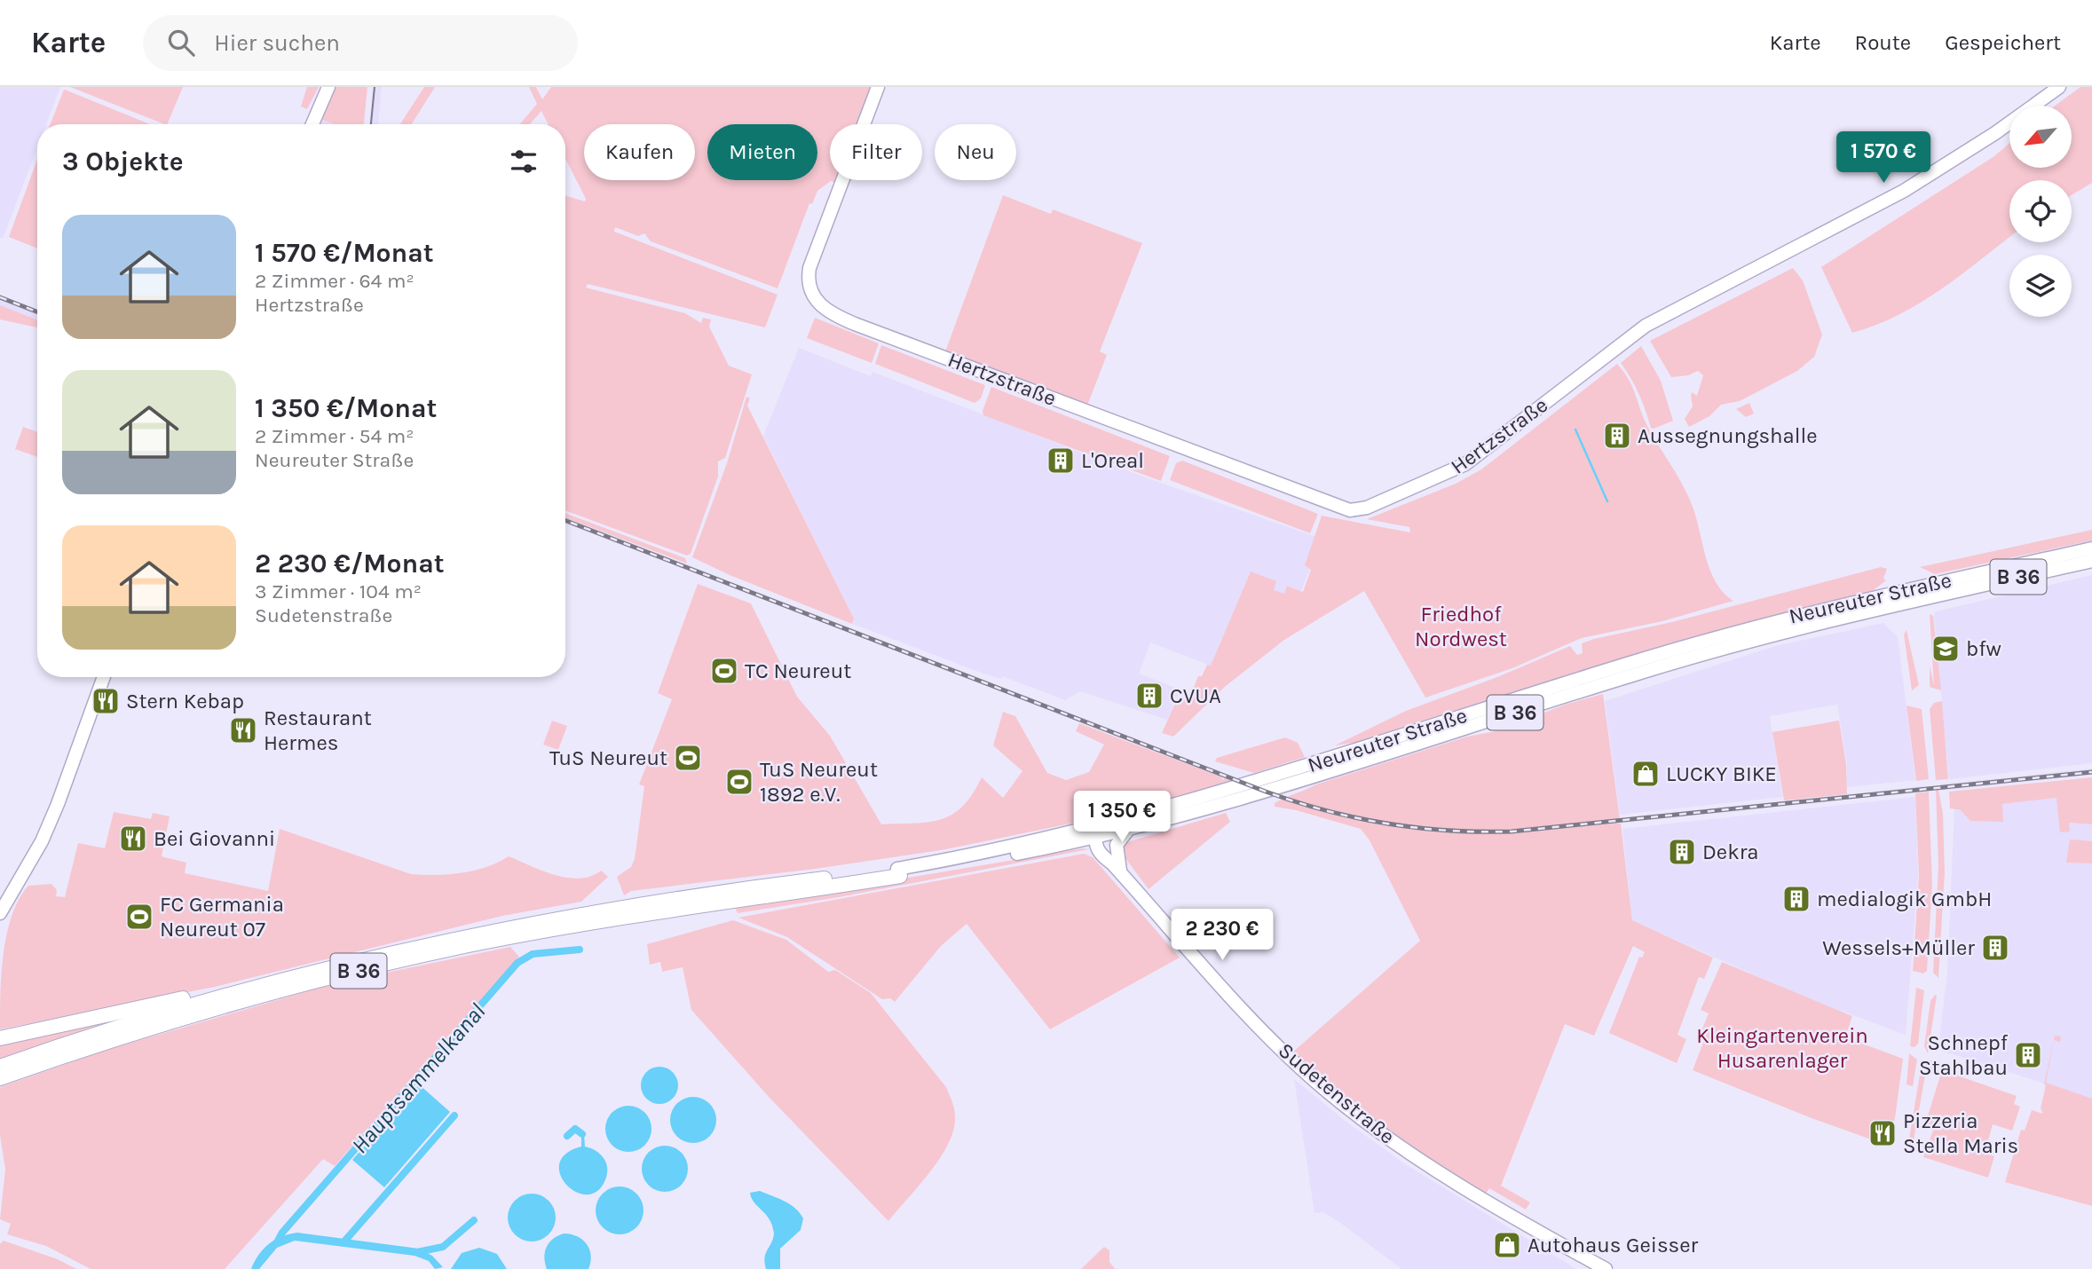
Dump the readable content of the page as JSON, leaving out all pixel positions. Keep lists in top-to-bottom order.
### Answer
{
  "streets": {
    "highway": ["B 36"],
    "main road": ["Hertzstraße", "Neureuter Straße", "Sudetenstraße"]
  },
  "crossings": [
    ["B 36", "Neureuter Straße"],
    ["Neureuter Straße", "Sudetenstraße"]
  ],
  "water": ["Hauptsammelkanal"],
  "parks": ["Friedhof Nordwest", "Kleingartenverein Husarenlager"],
  "places": {
    "building": [
      "Aussegnungshalle",
      "L'Oreal",
      "CVUA",
      "Dekra",
      "medialogik GmbH",
      "Wessels+Müller",
      "Schnepf Stahlbau"
    ],
    "school or university": ["bfw"],
    "sports": [
      "TC Neureut",
      "TuS Neureut",
      "TuS Neureut 1892 e.V.",
      "FC Germania Neureut 07"
    ],
    "restaurant": [
      "Stern Kebap",
      "Restaurant Hermes",
      "Bei Giovanni",
      "Pizzeria Stella Maris"
    ],
    "shop": ["LUCKY BIKE", "Autohaus Geisser"]
  },
  "north": "bottom left",
  "page": {
    "header": "Karte",
    "search": "Hier suchen",
    "nav": ["Karte", "Route", "Gespeichert"],
    "chip": [
      "Kaufen",
      "Mieten",
      "Filter",
      "Neu"
    ],
    "heading": "3 Objekte",
    "price": ["1 570 €", "1 350 €", "2 230 €"],
    "list": [
      {
        "name": "1 570 €/Monat",
        "note": "2 Zimmer · 64 m² · Hertzstraße"
      },
      {
        "name": "1 350 €/Monat",
        "note": "2 Zimmer · 54 m² · Neureuter Straße"
      },
      {
        "name": "2 230 €/Monat",
        "note": "3 Zimmer · 104 m² · Sudetenstraße"
      }
    ]
  }
}
